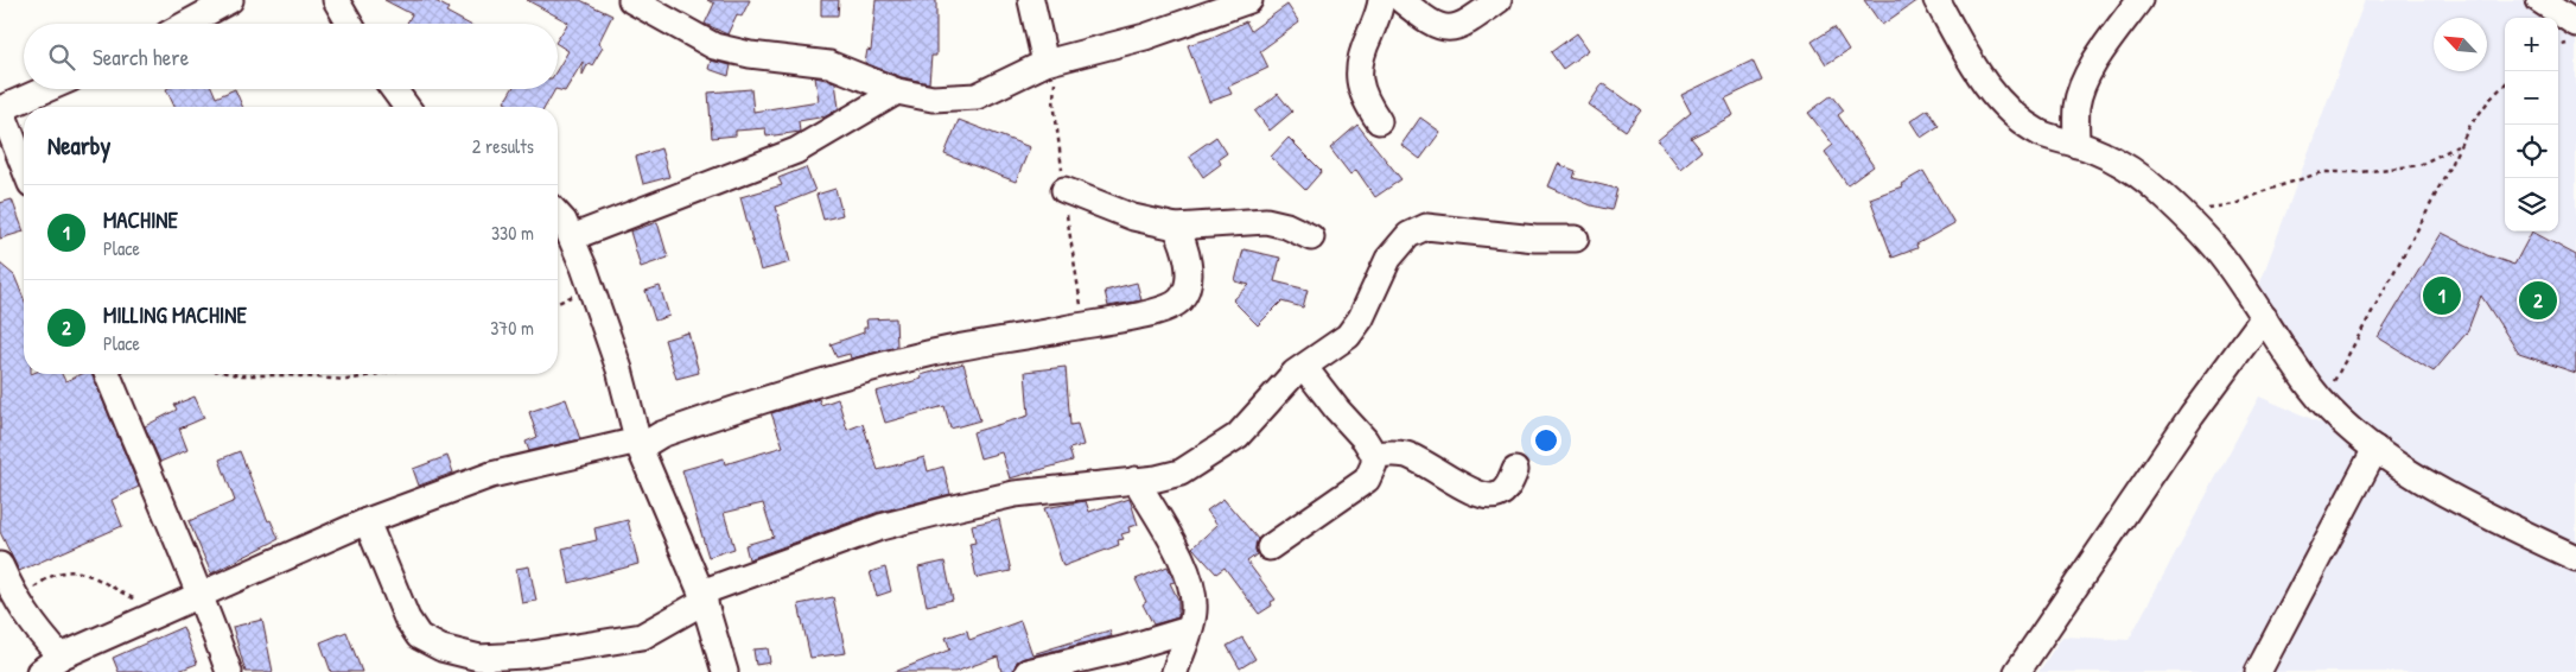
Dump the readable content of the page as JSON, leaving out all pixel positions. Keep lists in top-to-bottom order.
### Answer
{
  "north": "top left",
  "page": {
    "map_buttons": ["+", "−"],
    "search": "Search here",
    "heading": ["Nearby", "2 results"],
    "list": [
      {
        "mark": "1",
        "name": "MACHINE",
        "note": "Place",
        "value": "330 m"
      },
      {
        "mark": "2",
        "name": "MILLING MACHINE",
        "note": "Place",
        "value": "370 m"
      }
    ],
    "pins": ["1", "2"]
  }
}
